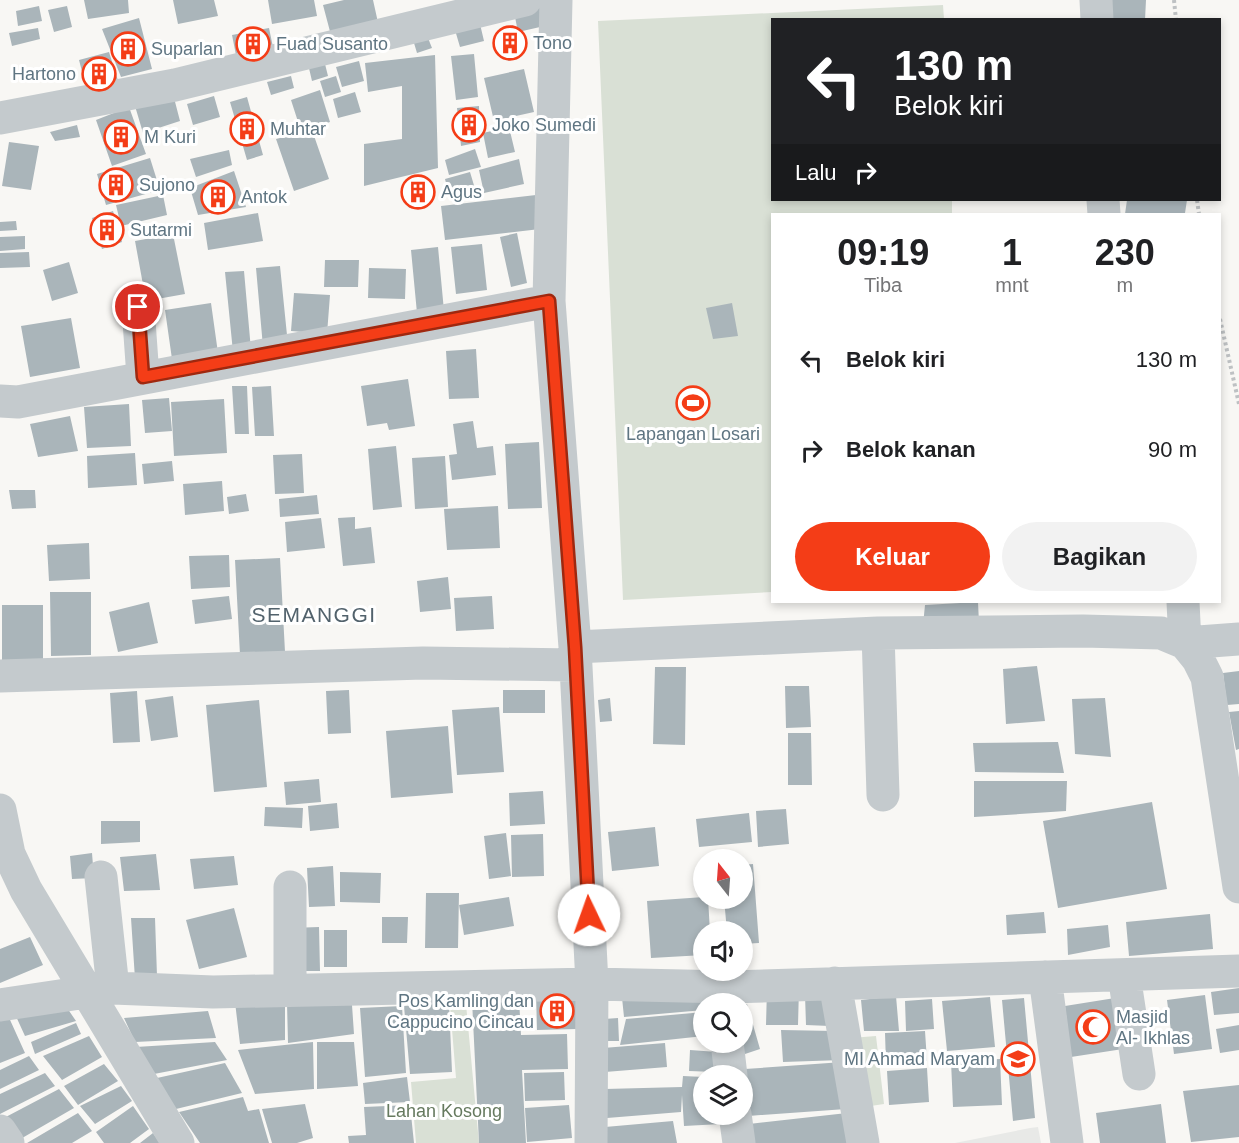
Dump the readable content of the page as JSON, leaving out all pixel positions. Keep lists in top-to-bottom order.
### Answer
{
  "districts": ["SEMANGGI"],
  "parks": ["Lahan Kosong"],
  "places": {
    "building": [
      "Tono",
      "Fuad Susanto",
      "Suparlan",
      "Hartono",
      "Joko Sumedi",
      "Muhtar",
      "M Kuri",
      "Sujono",
      "Agus",
      "Antok",
      "Sutarmi",
      "Pos Kamling dan Cappucino Cincau"
    ],
    "sports": ["Lapangan Losari"],
    "mosque": ["Masjid Al- Ikhlas"],
    "school or university": ["MI Ahmad Maryam"]
  },
  "north": "top",
  "page": {
    "turn": ["130 m", "Belok kiri"],
    "then": "Lalu",
    "eta": [
      "09:19",
      "Tiba",
      "1",
      "mnt",
      "230",
      "m"
    ],
    "list": [
      {
        "name": "Belok kiri",
        "value": "130 m"
      },
      {
        "name": "Belok kanan",
        "value": "90 m"
      }
    ],
    "buttons": ["Keluar", "Bagikan"]
  }
}
